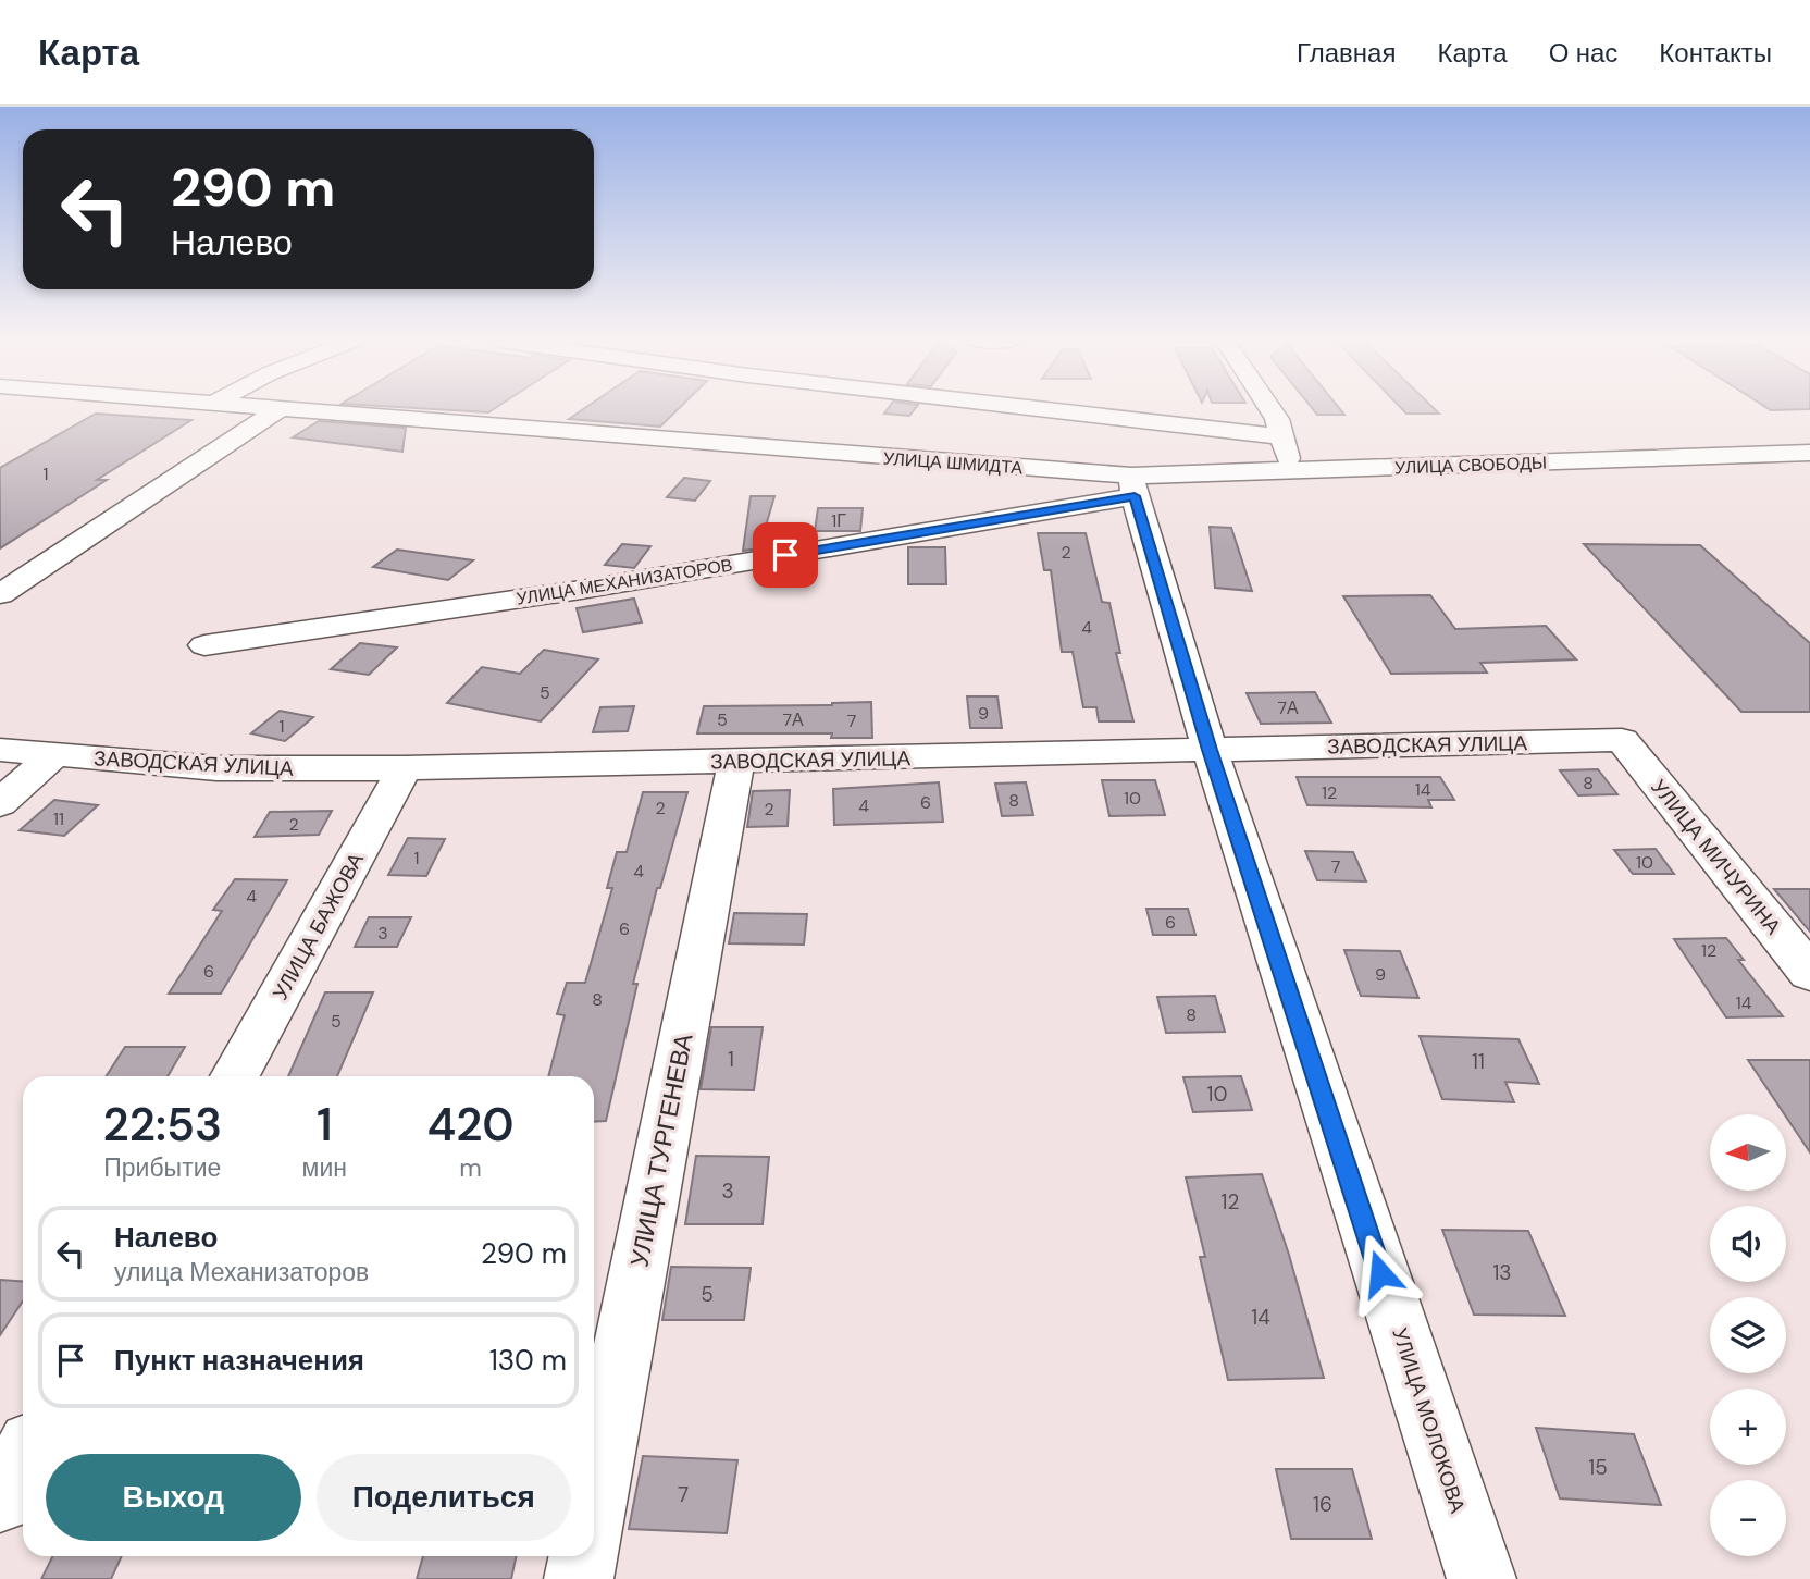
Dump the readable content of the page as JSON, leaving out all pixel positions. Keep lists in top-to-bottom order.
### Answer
{
  "streets": {
    "street": [
      "УЛИЦА ШМИДТА",
      "УЛИЦА СВОБОДЫ",
      "УЛИЦА МЕХАНИЗАТОРОВ",
      "ЗАВОДСКАЯ УЛИЦА",
      "УЛИЦА МИЧУРИНА",
      "УЛИЦА БАЖОВА",
      "УЛИЦА ТУРГЕНЕВА",
      "УЛИЦА МОЛОКОВА"
    ]
  },
  "crossings": [
    ["УЛИЦА ШМИДТА", "УЛИЦА СВОБОДЫ"],
    ["УЛИЦА ШМИДТА", "УЛИЦА МЕХАНИЗАТОРОВ"],
    ["УЛИЦА ШМИДТА", "УЛИЦА МОЛОКОВА"],
    ["УЛИЦА СВОБОДЫ", "УЛИЦА МЕХАНИЗАТОРОВ"],
    ["УЛИЦА СВОБОДЫ", "УЛИЦА МОЛОКОВА"],
    ["УЛИЦА МЕХАНИЗАТОРОВ", "УЛИЦА МОЛОКОВА"],
    ["ЗАВОДСКАЯ УЛИЦА", "УЛИЦА МИЧУРИНА"],
    ["ЗАВОДСКАЯ УЛИЦА", "УЛИЦА БАЖОВА"],
    ["ЗАВОДСКАЯ УЛИЦА", "УЛИЦА ТУРГЕНЕВА"],
    ["ЗАВОДСКАЯ УЛИЦА", "УЛИЦА МОЛОКОВА"]
  ],
  "house_numbers": [
    "1",
    "1Г",
    "2",
    "4",
    "5",
    "7А",
    "9",
    "5",
    "7А",
    "7",
    "1",
    "8",
    "14",
    "12",
    "10",
    "8",
    "6",
    "4",
    "2",
    "2",
    "11",
    "2",
    "1",
    "10",
    "7",
    "4",
    "4",
    "6",
    "6",
    "3",
    "12",
    "6",
    "9",
    "8",
    "14",
    "8",
    "5",
    "1",
    "11",
    "10",
    "3",
    "12",
    "13",
    "5",
    "14",
    "15",
    "7",
    "16"
  ],
  "north": "left",
  "page": {
    "header": "Карта",
    "nav": [
      "Главная",
      "Карта",
      "О нас",
      "Контакты"
    ],
    "turn": ["290 m", "Налево"],
    "eta": [
      "22:53",
      "Прибытие",
      "1",
      "мин",
      "420",
      "m"
    ],
    "map_buttons": ["+", "−"],
    "list": [
      {
        "name": "Налево",
        "note": "улица Механизаторов",
        "value": "290 m"
      },
      {
        "name": "Пункт назначения",
        "value": "130 m"
      }
    ],
    "buttons": ["Выход", "Поделиться"]
  }
}
